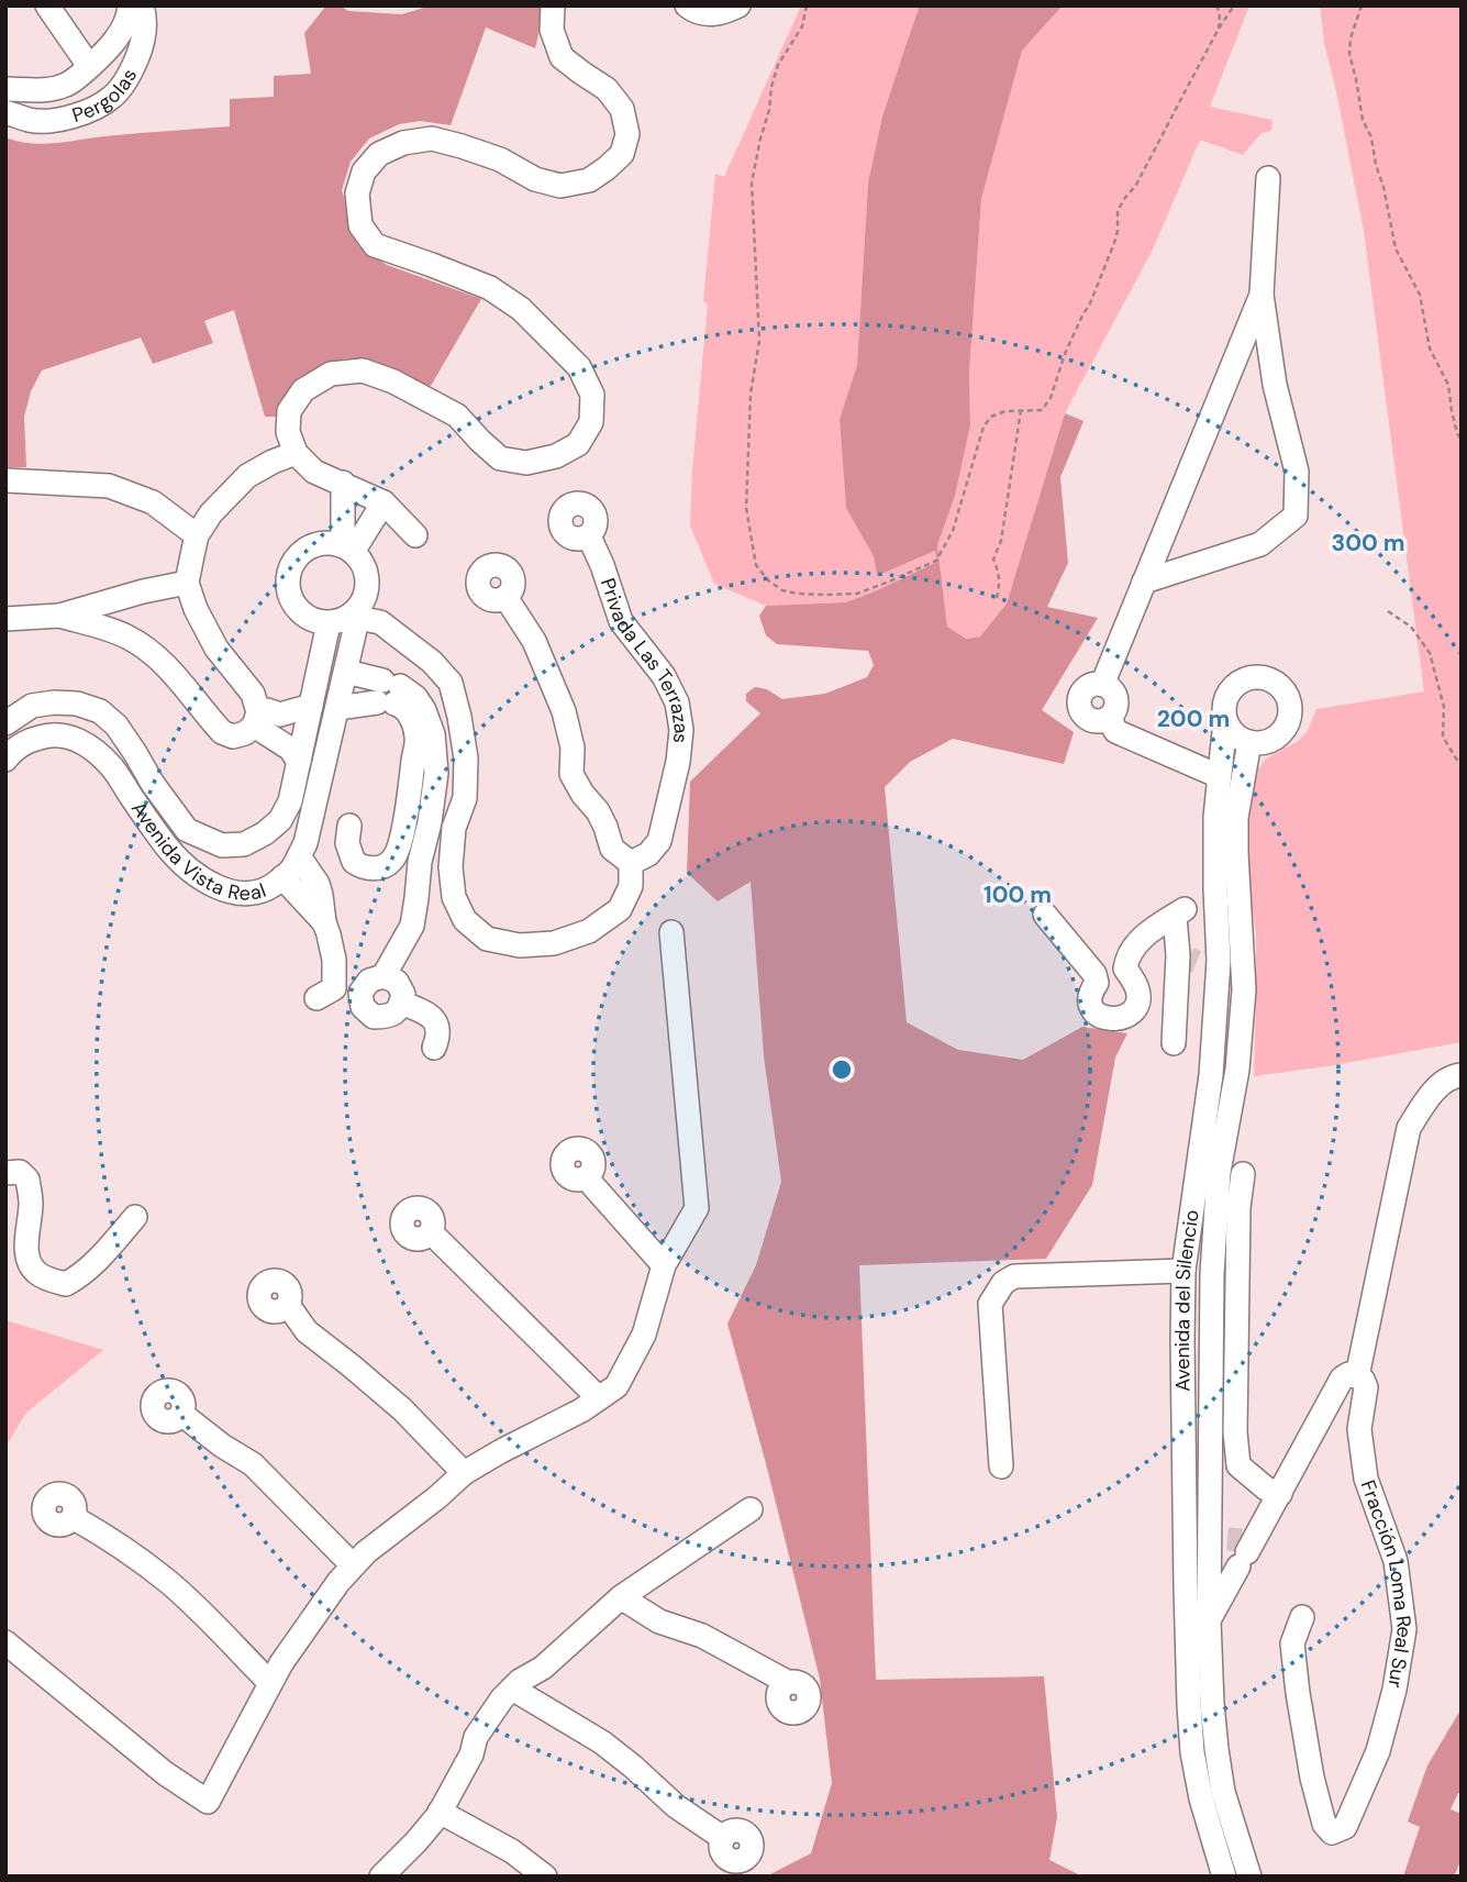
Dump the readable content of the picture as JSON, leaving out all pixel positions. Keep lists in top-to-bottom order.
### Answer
{
  "streets": {
    "street": [
      "Pergolas",
      "Privada Las Terrazas",
      "Avenida Vista Real",
      "Avenida del Silencio",
      "Fracción Loma Real Sur"
    ]
  },
  "rings": ["300 m", "200 m", "100 m"]
}
